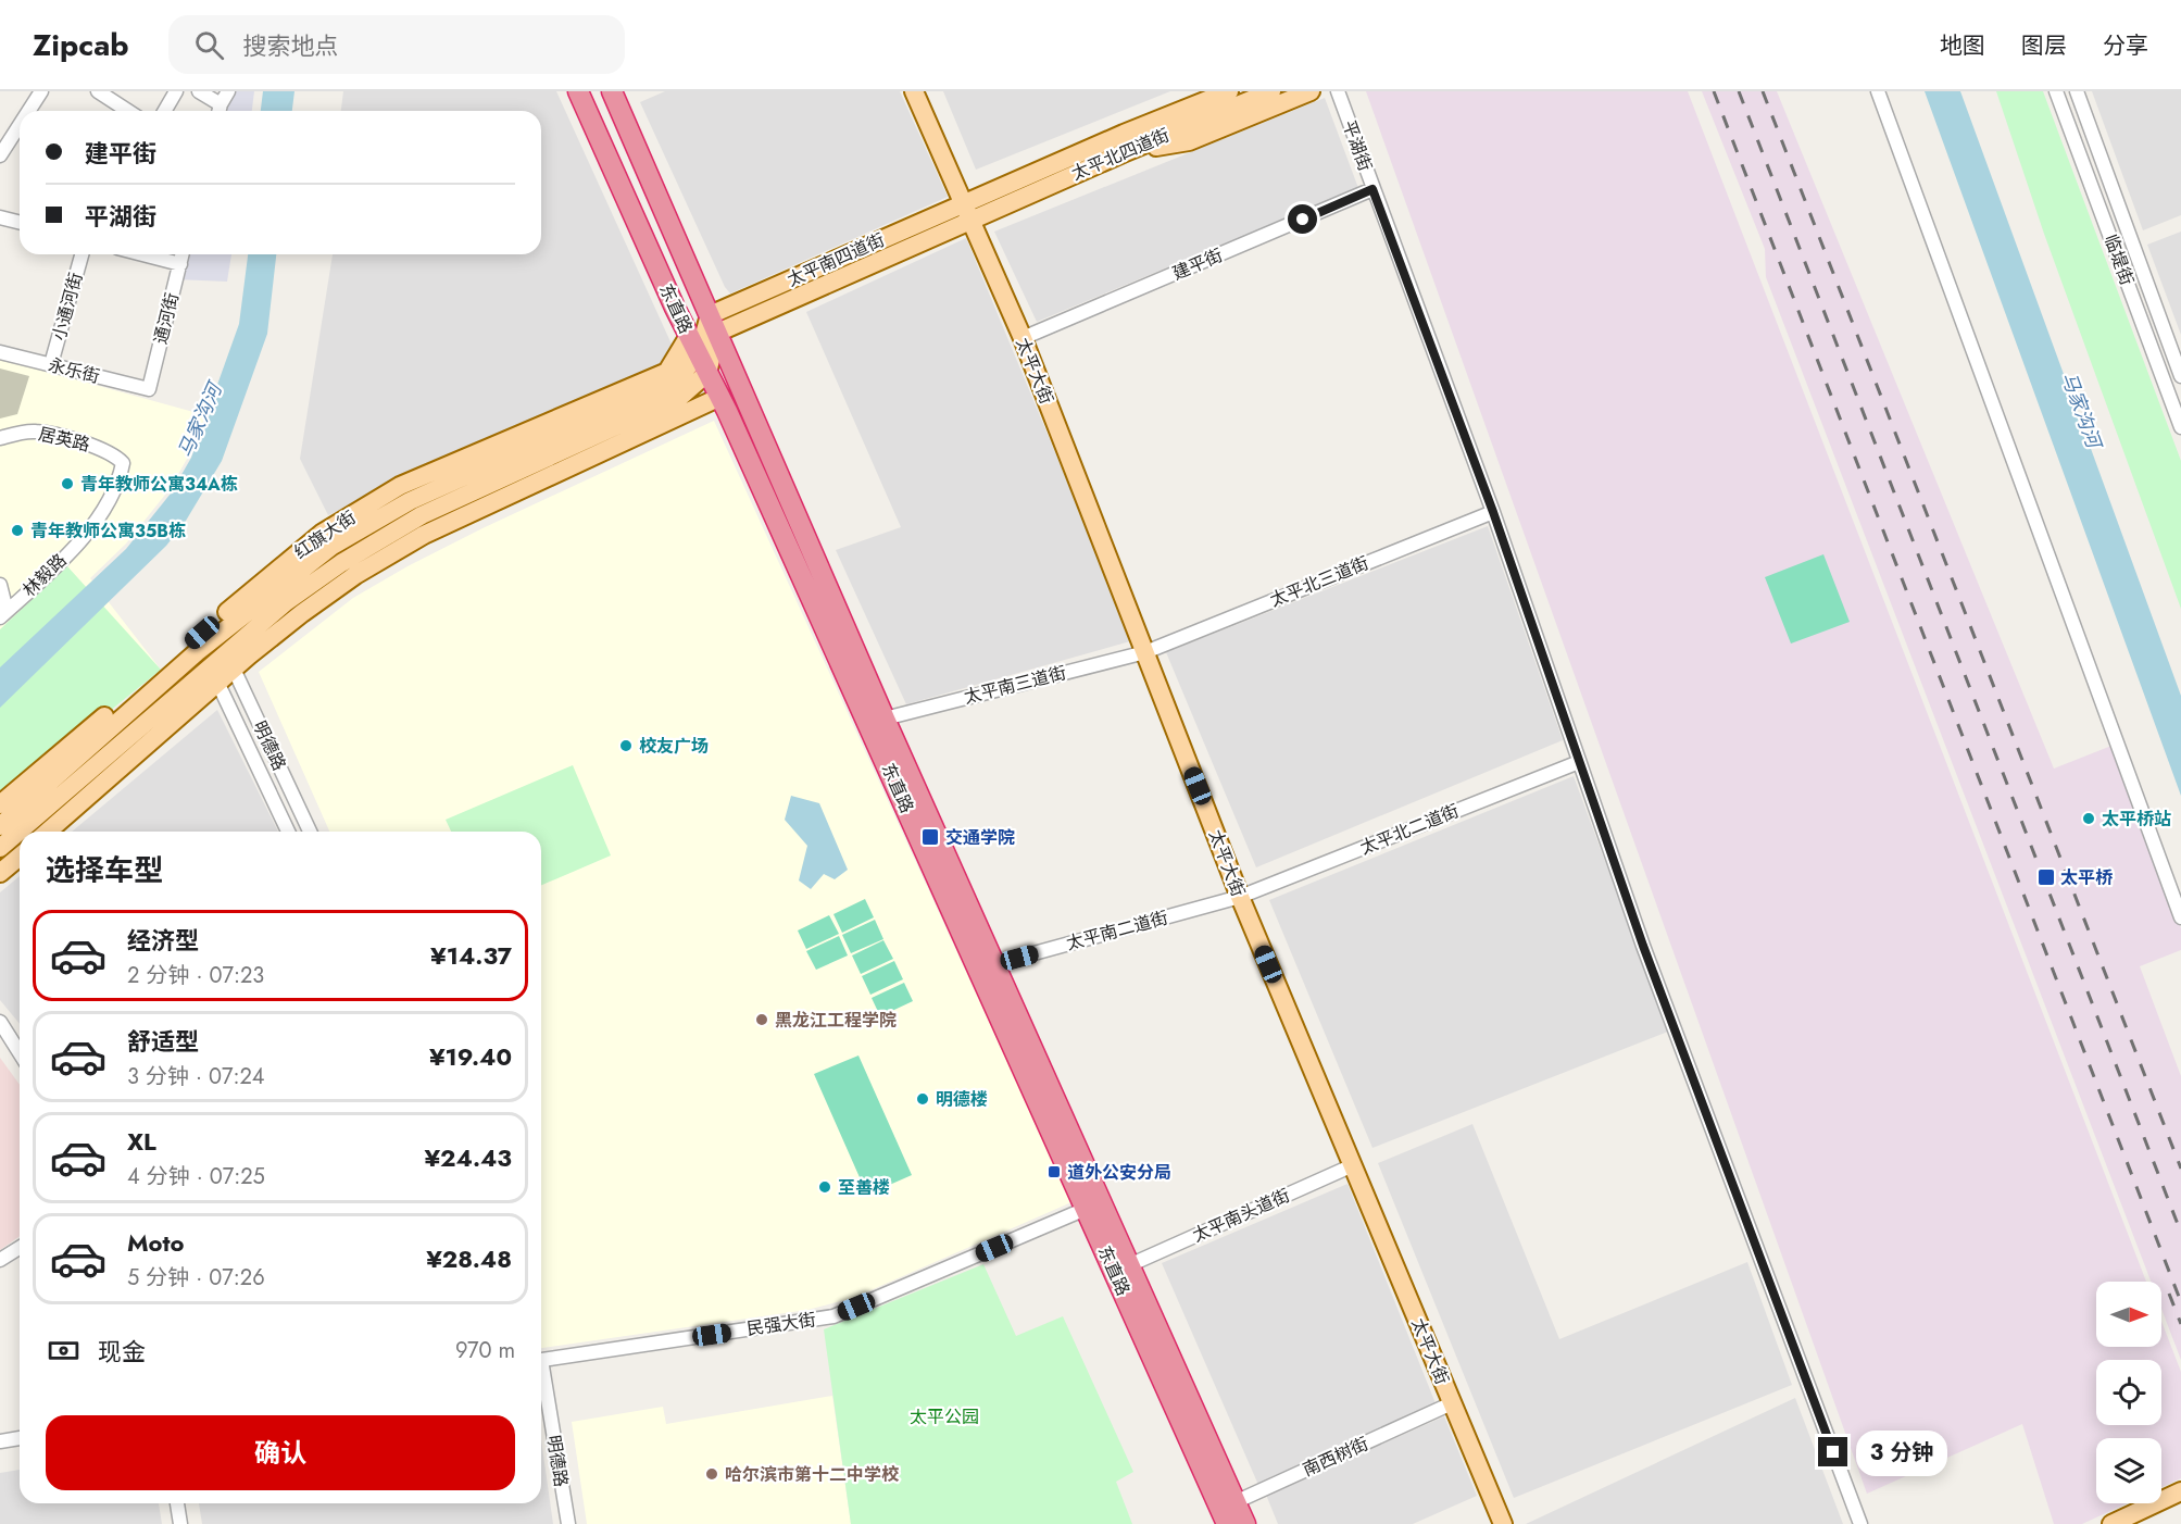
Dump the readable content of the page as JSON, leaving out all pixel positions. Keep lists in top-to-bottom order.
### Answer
{
  "streets": {
    "highway": ["东直路"],
    "main road": [
      "太平北四道街",
      "太平南四道街",
      "太平大街",
      "红旗大街"
    ],
    "street": [
      "平湖街",
      "临堤街",
      "建平街",
      "小通河街",
      "通河街",
      "永乐街",
      "居英路",
      "林毅路",
      "太平北三道街",
      "太平南三道街",
      "明德路",
      "太平北二道街",
      "太平南二道街",
      "太平南头道街",
      "民强大街",
      "南西树街"
    ]
  },
  "crossings": [
    ["平湖街", "建平街"],
    ["平湖街", "太平北三道街"],
    ["平湖街", "太平北二道街"],
    ["太平北四道街", "太平南四道街"],
    ["太平北四道街", "太平大街"],
    ["太平南四道街", "东直路"],
    ["太平南四道街", "太平大街"],
    ["建平街", "太平大街"],
    ["小通河街", "永乐街"],
    ["东直路", "红旗大街"],
    ["东直路", "太平南三道街"],
    ["东直路", "太平南二道街"],
    ["东直路", "太平南头道街"],
    ["东直路", "民强大街"],
    ["东直路", "南西树街"],
    ["通河街", "永乐街"],
    ["太平大街", "太平北三道街"],
    ["太平大街", "太平南三道街"],
    ["太平大街", "太平北二道街"],
    ["太平大街", "太平南二道街"],
    ["太平大街", "太平南头道街"],
    ["太平大街", "南西树街"],
    ["居英路", "林毅路"],
    ["红旗大街", "明德路"],
    ["太平北三道街", "太平南三道街"],
    ["太平北二道街", "太平南二道街"]
  ],
  "water": ["马家沟河"],
  "parks": ["太平公园"],
  "places": {
    "other": [
      "青年教师公寓34A栋",
      "青年教师公寓35B栋",
      "校友广场",
      "太平桥站",
      "黑龙江工程学院",
      "明德楼",
      "至善楼",
      "哈尔滨市第十二中学校"
    ],
    "transit": ["交通学院", "太平桥", "道外公安分局"]
  },
  "north": "right",
  "page": {
    "header": "Zipcab",
    "search": "搜索地点",
    "nav": ["地图", "图层", "分享"],
    "banner": ["建平街", "平湖街"],
    "heading": "选择车型",
    "list": [
      {
        "name": "经济型",
        "note": "2 分钟 · 07:23",
        "value": "¥14.37"
      },
      {
        "name": "舒适型",
        "note": "3 分钟 · 07:24",
        "value": "¥19.40"
      },
      {
        "name": "XL",
        "note": "4 分钟 · 07:25",
        "value": "¥24.43"
      },
      {
        "name": "Moto",
        "note": "5 分钟 · 07:26",
        "value": "¥28.48"
      }
    ],
    "pay": ["现金", "970 m"],
    "buttons": "确认",
    "bubble": "3 分钟"
  }
}
